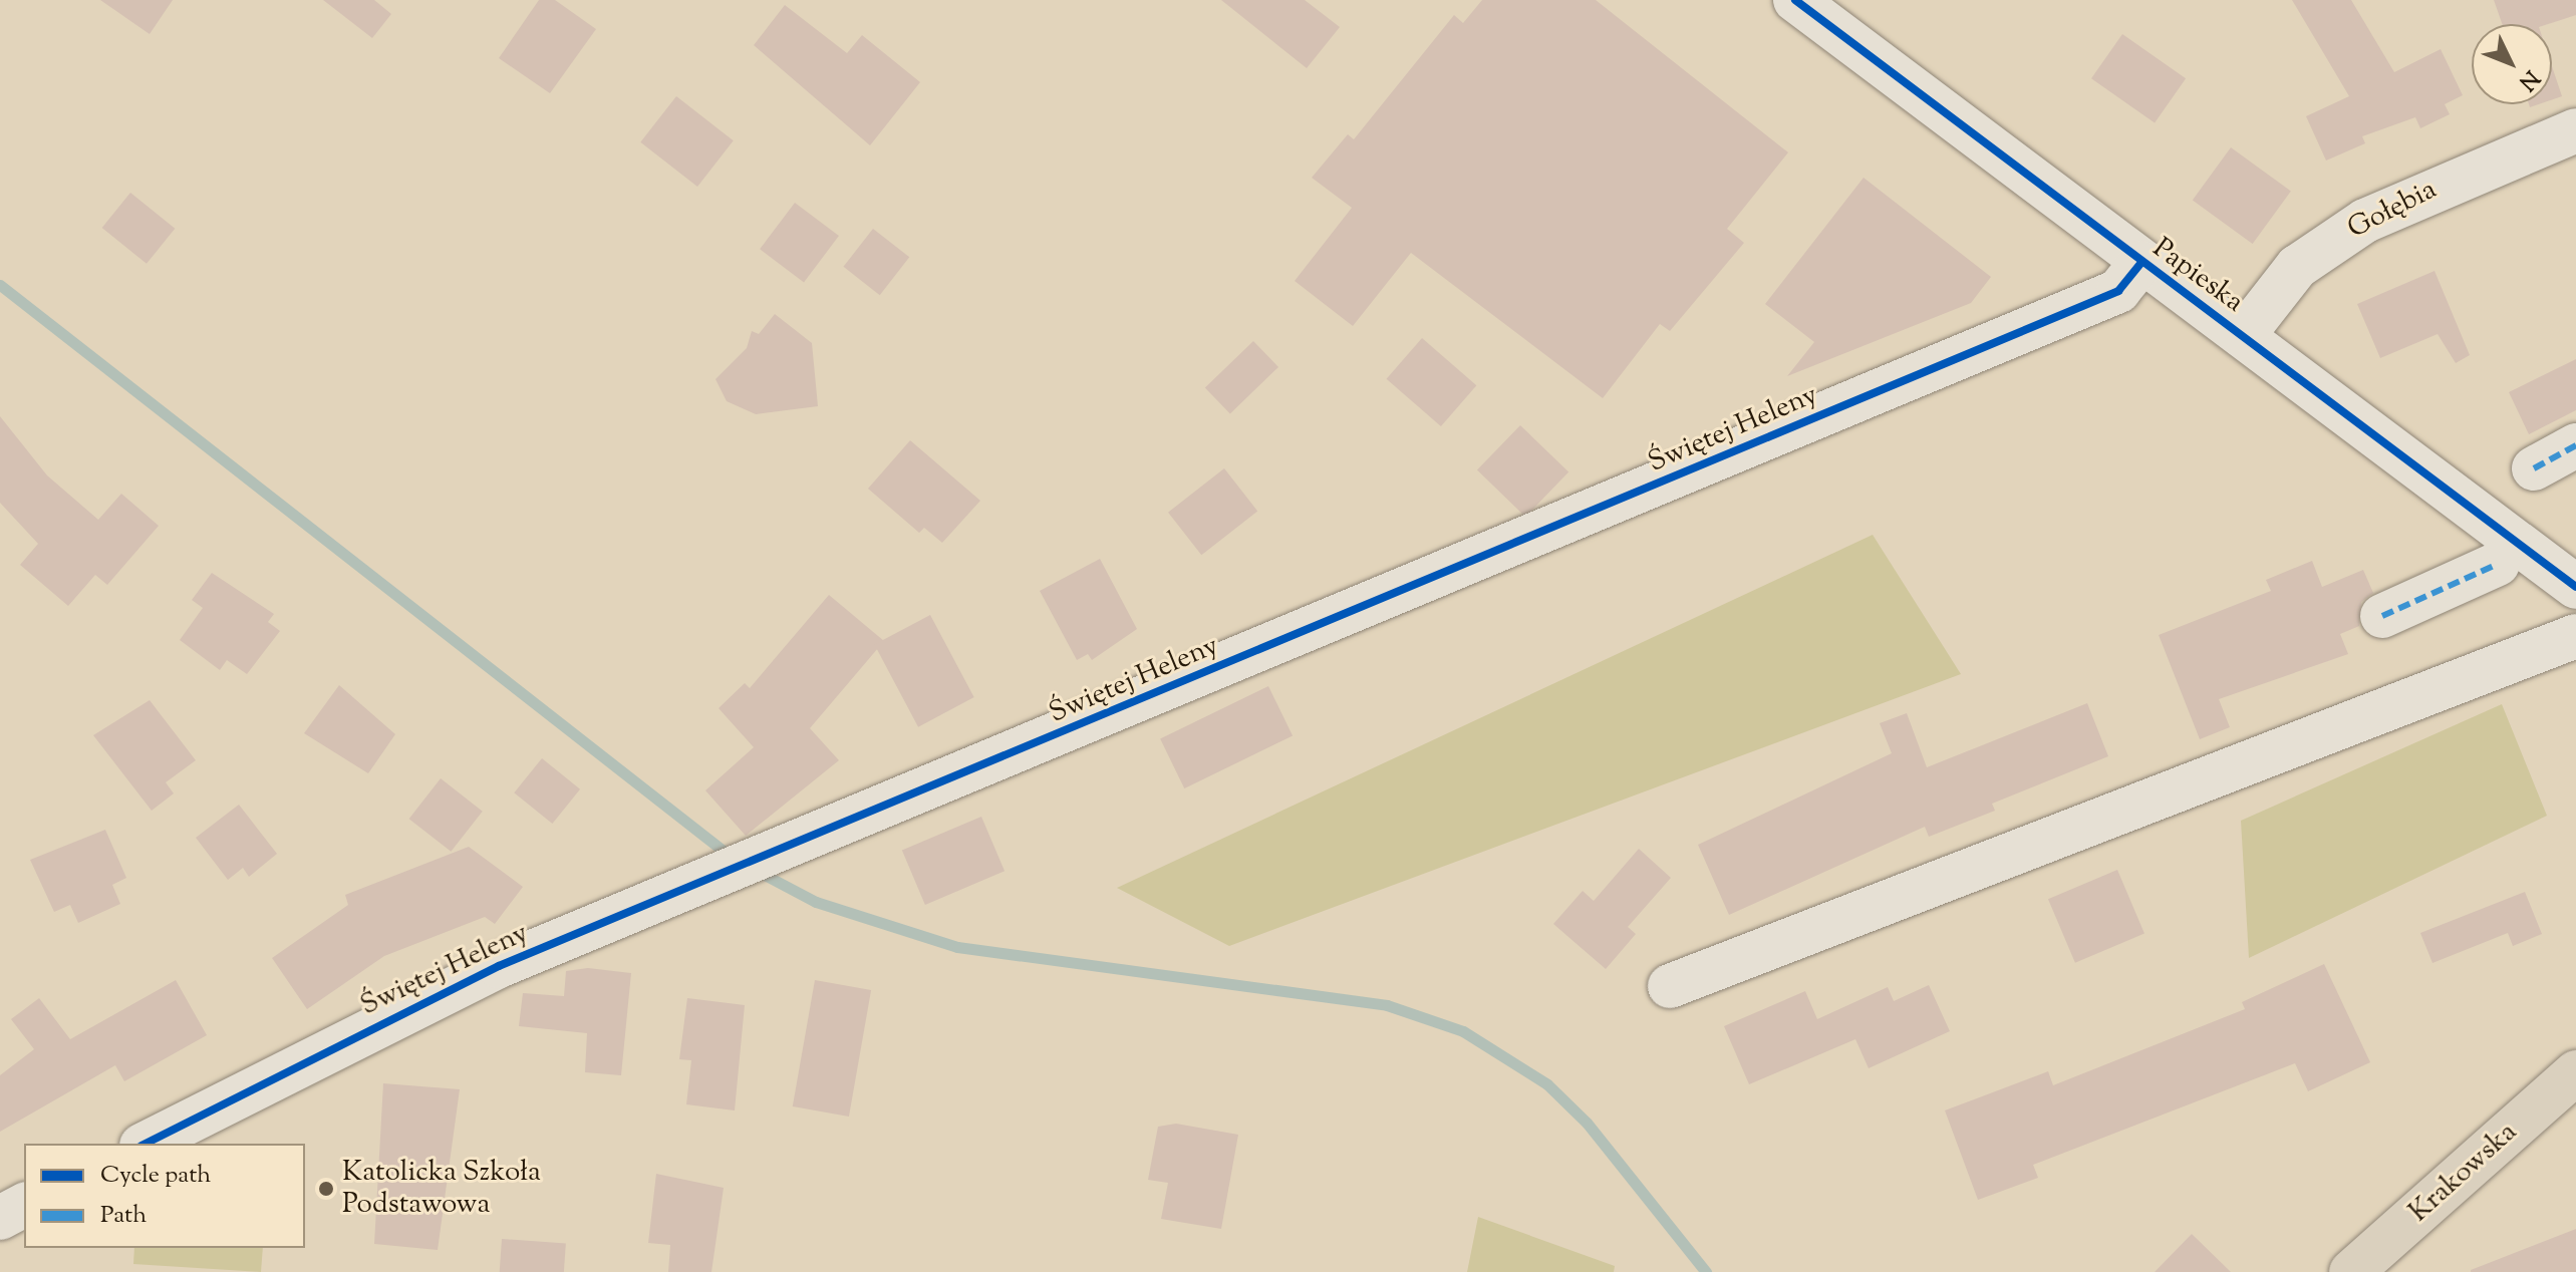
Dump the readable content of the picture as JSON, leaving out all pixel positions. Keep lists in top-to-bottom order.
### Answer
{
  "streets": {
    "main road": ["Krakowska"],
    "street": ["Gołębia", "Papieska", "Świętej Heleny"]
  },
  "crossings": [
    ["Gołębia", "Papieska"],
    ["Papieska", "Świętej Heleny"]
  ],
  "places": ["Katolicka Szkoła Podstawowa"],
  "legend": ["Cycle path", "Path"],
  "north": "bottom right"
}
